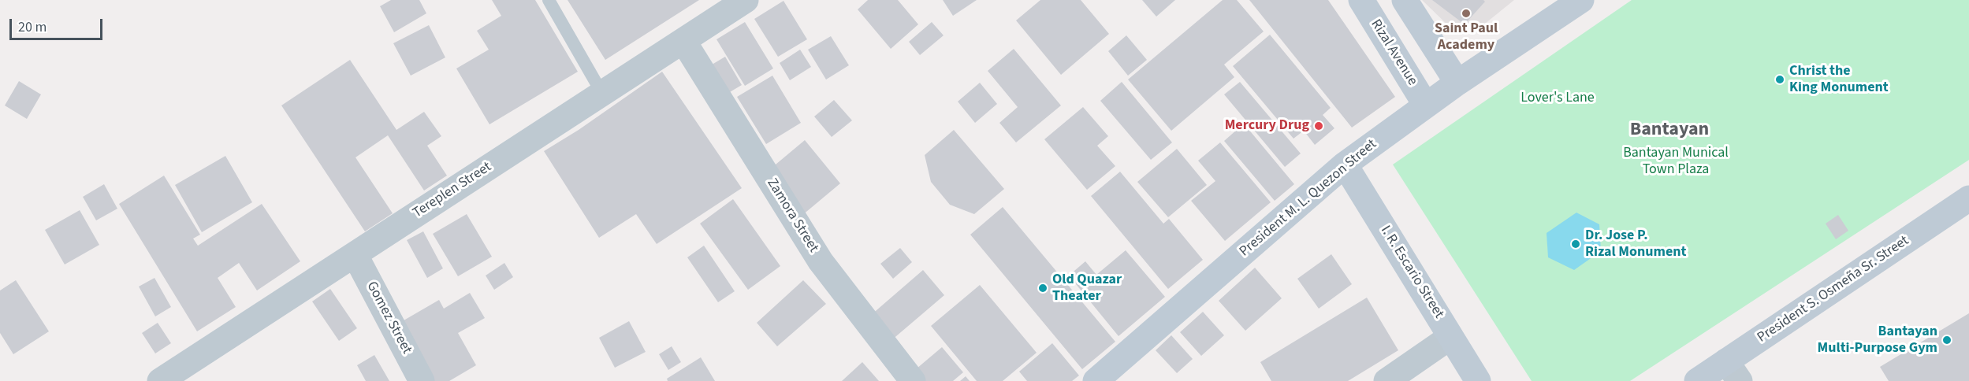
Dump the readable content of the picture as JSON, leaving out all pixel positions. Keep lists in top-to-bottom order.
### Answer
{
  "streets": {
    "main road": [
      "Rizal Avenue",
      "President M. L. Quezon Street",
      "I. R. Escario Street",
      "President S. Osmeña Sr. Street"
    ],
    "street": ["Tereplen Street", "Zamora Street", "Gomez Street"]
  },
  "crossings": [
    ["Rizal Avenue", "President M. L. Quezon Street"],
    ["Tereplen Street", "Zamora Street"],
    ["Tereplen Street", "Gomez Street"],
    ["President M. L. Quezon Street", "I. R. Escario Street"]
  ],
  "districts": ["Bantayan"],
  "parks": ["Lover's Lane", "Bantayan Munical Town Plaza"],
  "places": [
    "Saint Paul Academy",
    "Christ the King Monument",
    "Mercury Drug",
    "Dr. Jose P. Rizal Monument",
    "Old Quazar Theater",
    "Bantayan Multi-Purpose Gym"
  ],
  "scale_bar": "20 m"
}
